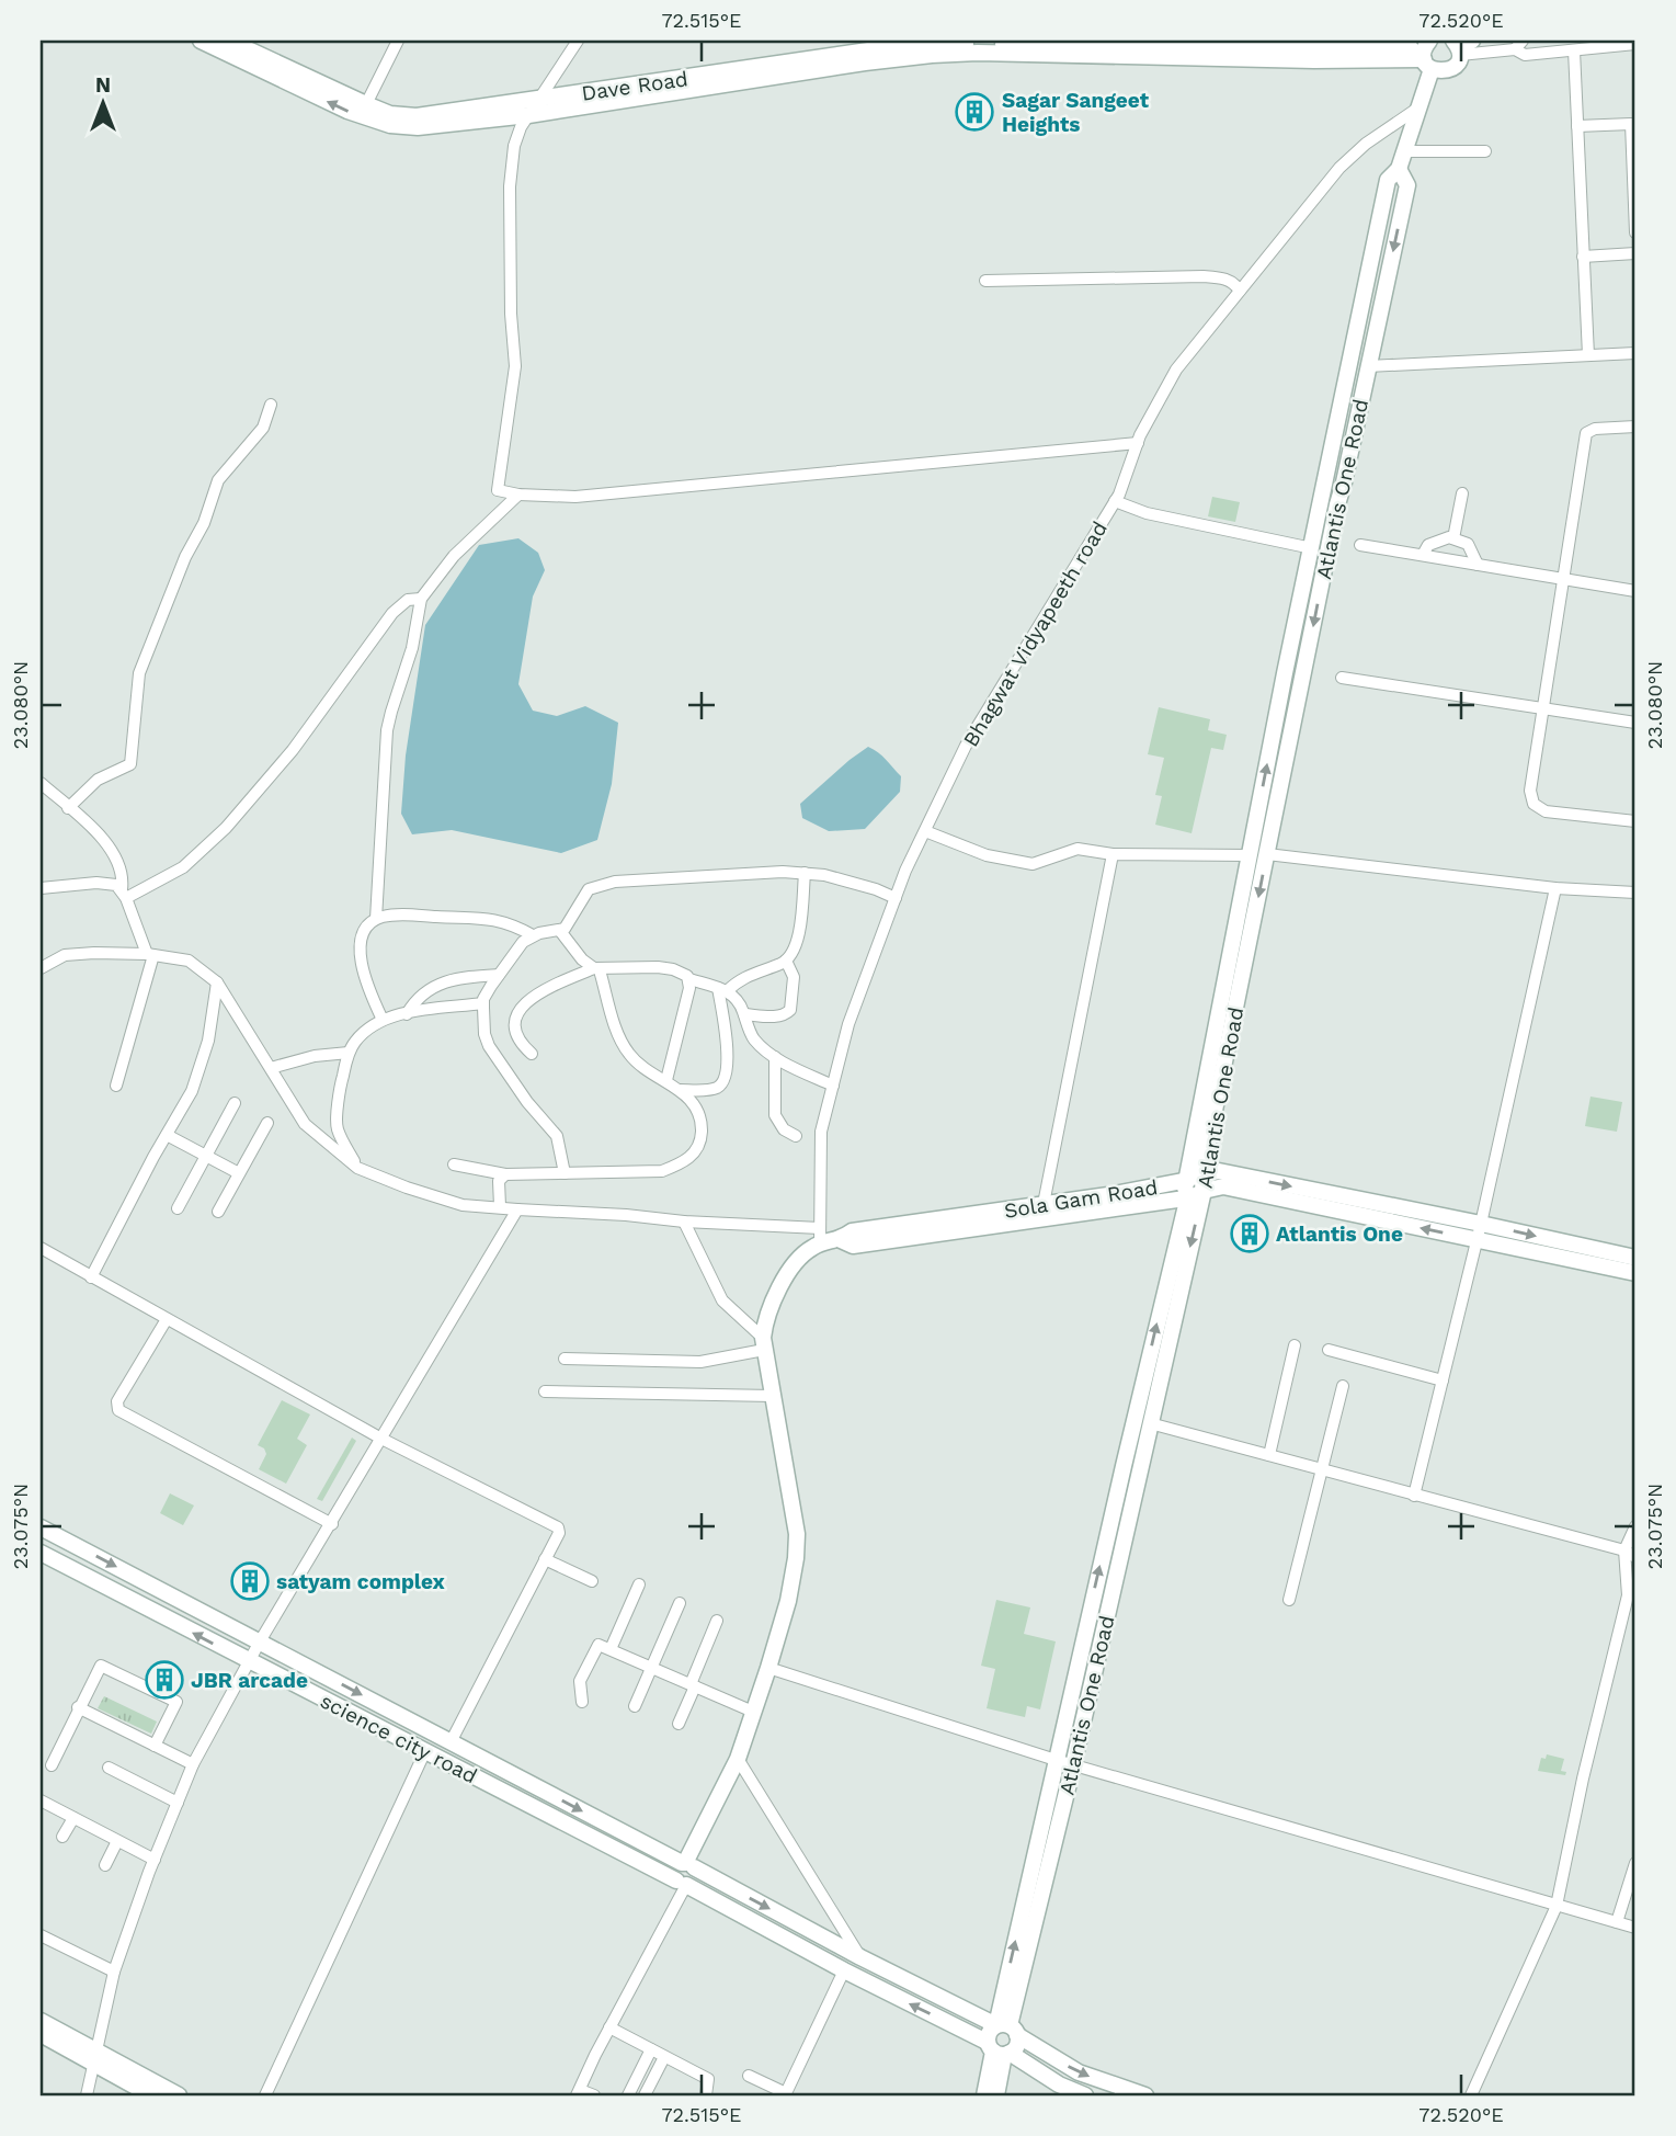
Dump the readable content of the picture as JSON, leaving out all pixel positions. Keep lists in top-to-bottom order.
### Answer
{
  "streets": {
    "street": [
      "Dave Road",
      "Atlantis One Road",
      "Bhagwat Vidyapeeth road",
      "Sola Gam Road",
      "science city road"
    ]
  },
  "crossings": [
    ["Dave Road", "Atlantis One Road"],
    ["Atlantis One Road", "Bhagwat Vidyapeeth road"],
    ["Atlantis One Road", "Sola Gam Road"],
    ["Bhagwat Vidyapeeth road", "Sola Gam Road"]
  ],
  "places": {
    "building": [
      "Sagar Sangeet Heights",
      "Atlantis One",
      "satyam complex",
      "JBR arcade"
    ]
  },
  "north": "top",
  "coordinates": [
    "72.515°E",
    "72.520°E",
    "23.080°N",
    "23.075°N"
  ]
}
